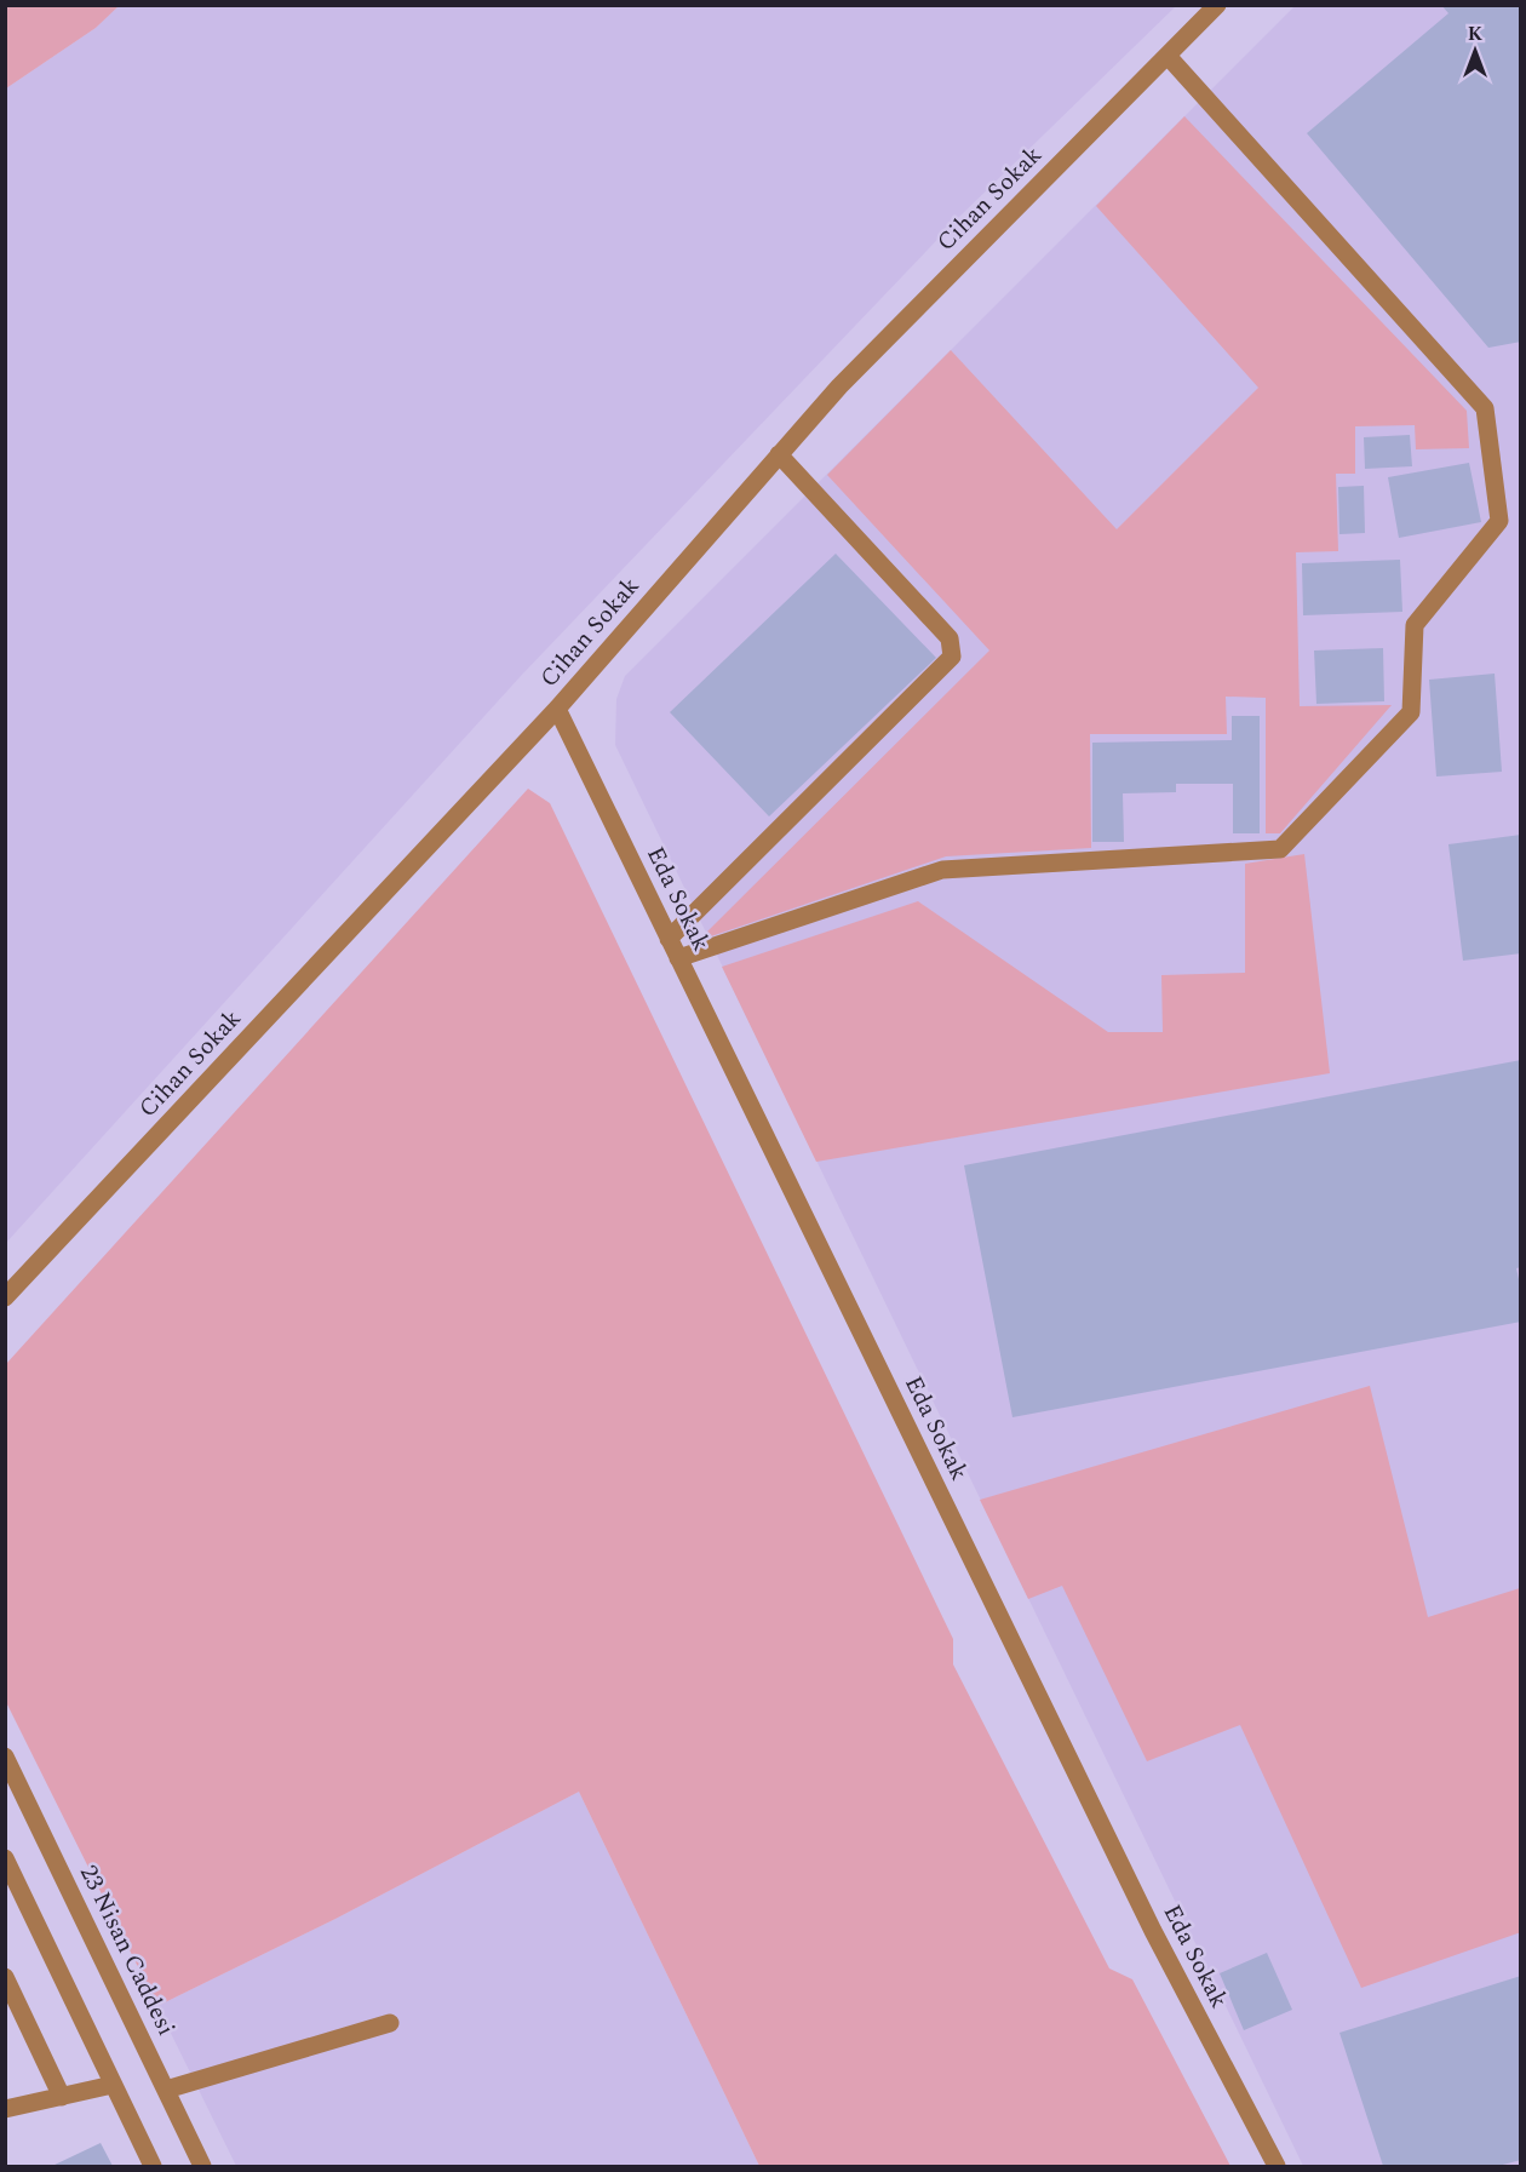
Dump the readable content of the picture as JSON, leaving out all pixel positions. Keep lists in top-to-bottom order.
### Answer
{
  "streets": {
    "street": ["Cihan Sokak", "Eda Sokak", "23 Nisan Caddesi"]
  },
  "crossings": [
    ["Cihan Sokak", "Eda Sokak"]
  ],
  "north": "top"
}
